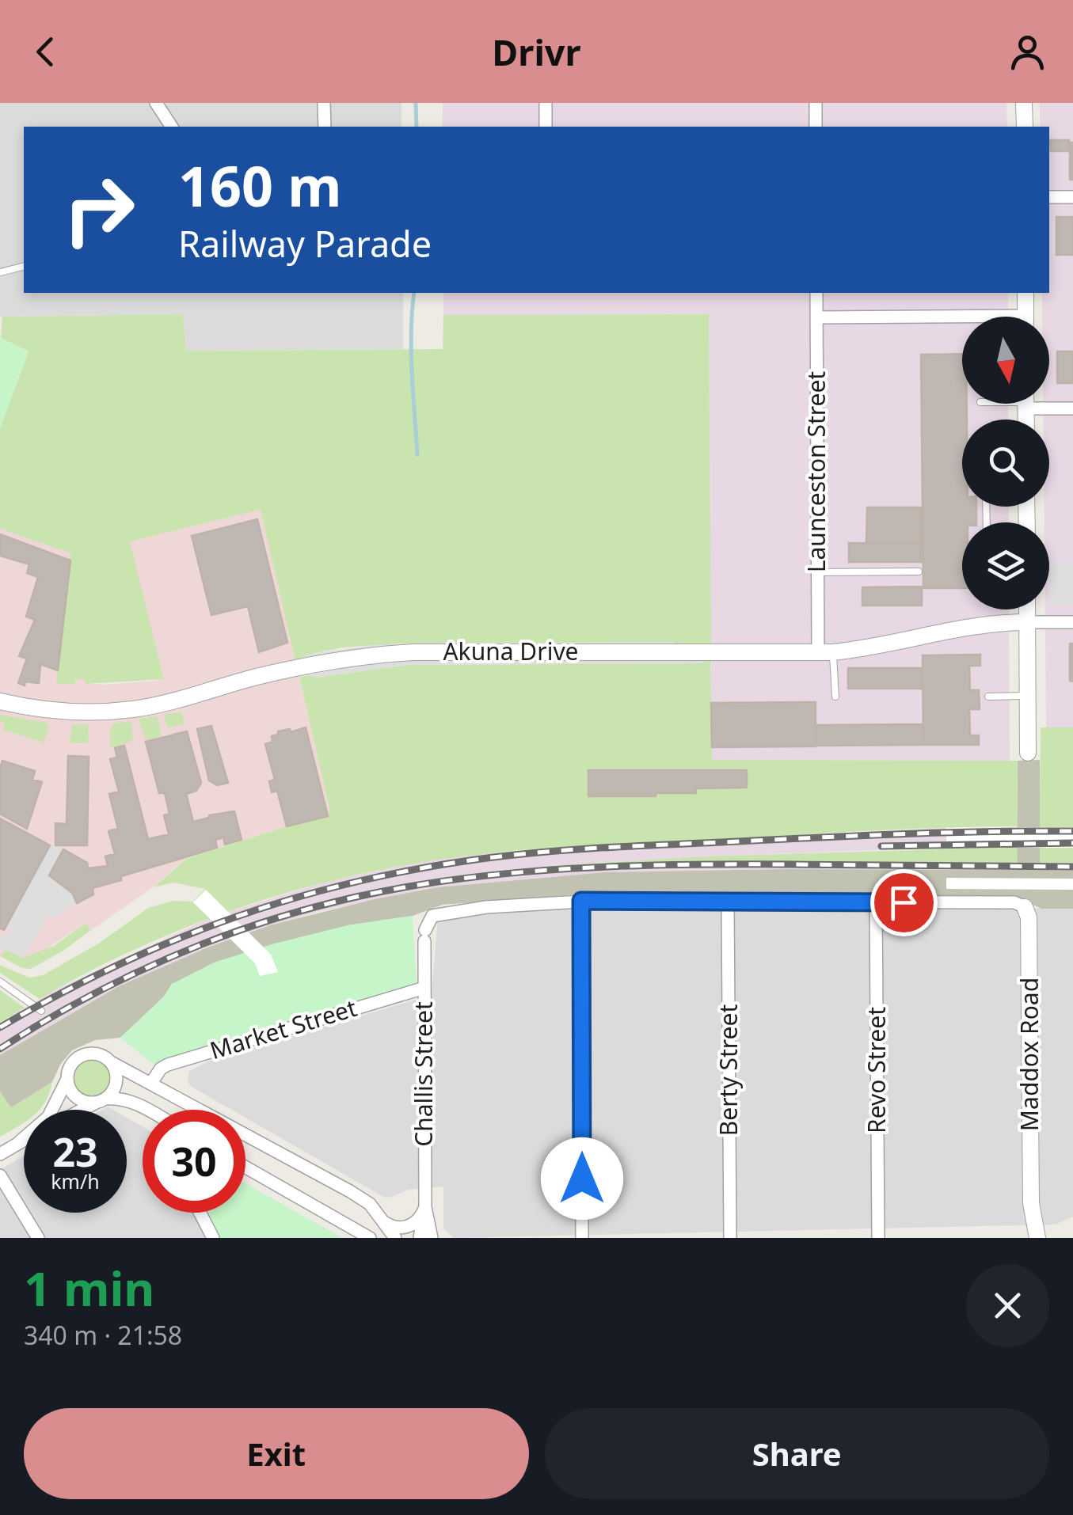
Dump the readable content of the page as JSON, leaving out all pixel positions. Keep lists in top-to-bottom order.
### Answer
{
  "streets": {
    "street": [
      "Launceston Street",
      "Akuna Drive",
      "Market Street",
      "Maddox Road",
      "Berty Street",
      "Revo Street",
      "Challis Street"
    ]
  },
  "crossings": [
    ["Launceston Street", "Akuna Drive"],
    ["Market Street", "Challis Street"]
  ],
  "north": "bottom",
  "page": {
    "header": "Drivr",
    "turn": ["160 m", "Railway Parade"],
    "speed": "23 km/h",
    "limit": "30",
    "heading": ["1 min", "340 m · 21:58"],
    "buttons": ["Exit", "Share"]
  }
}
